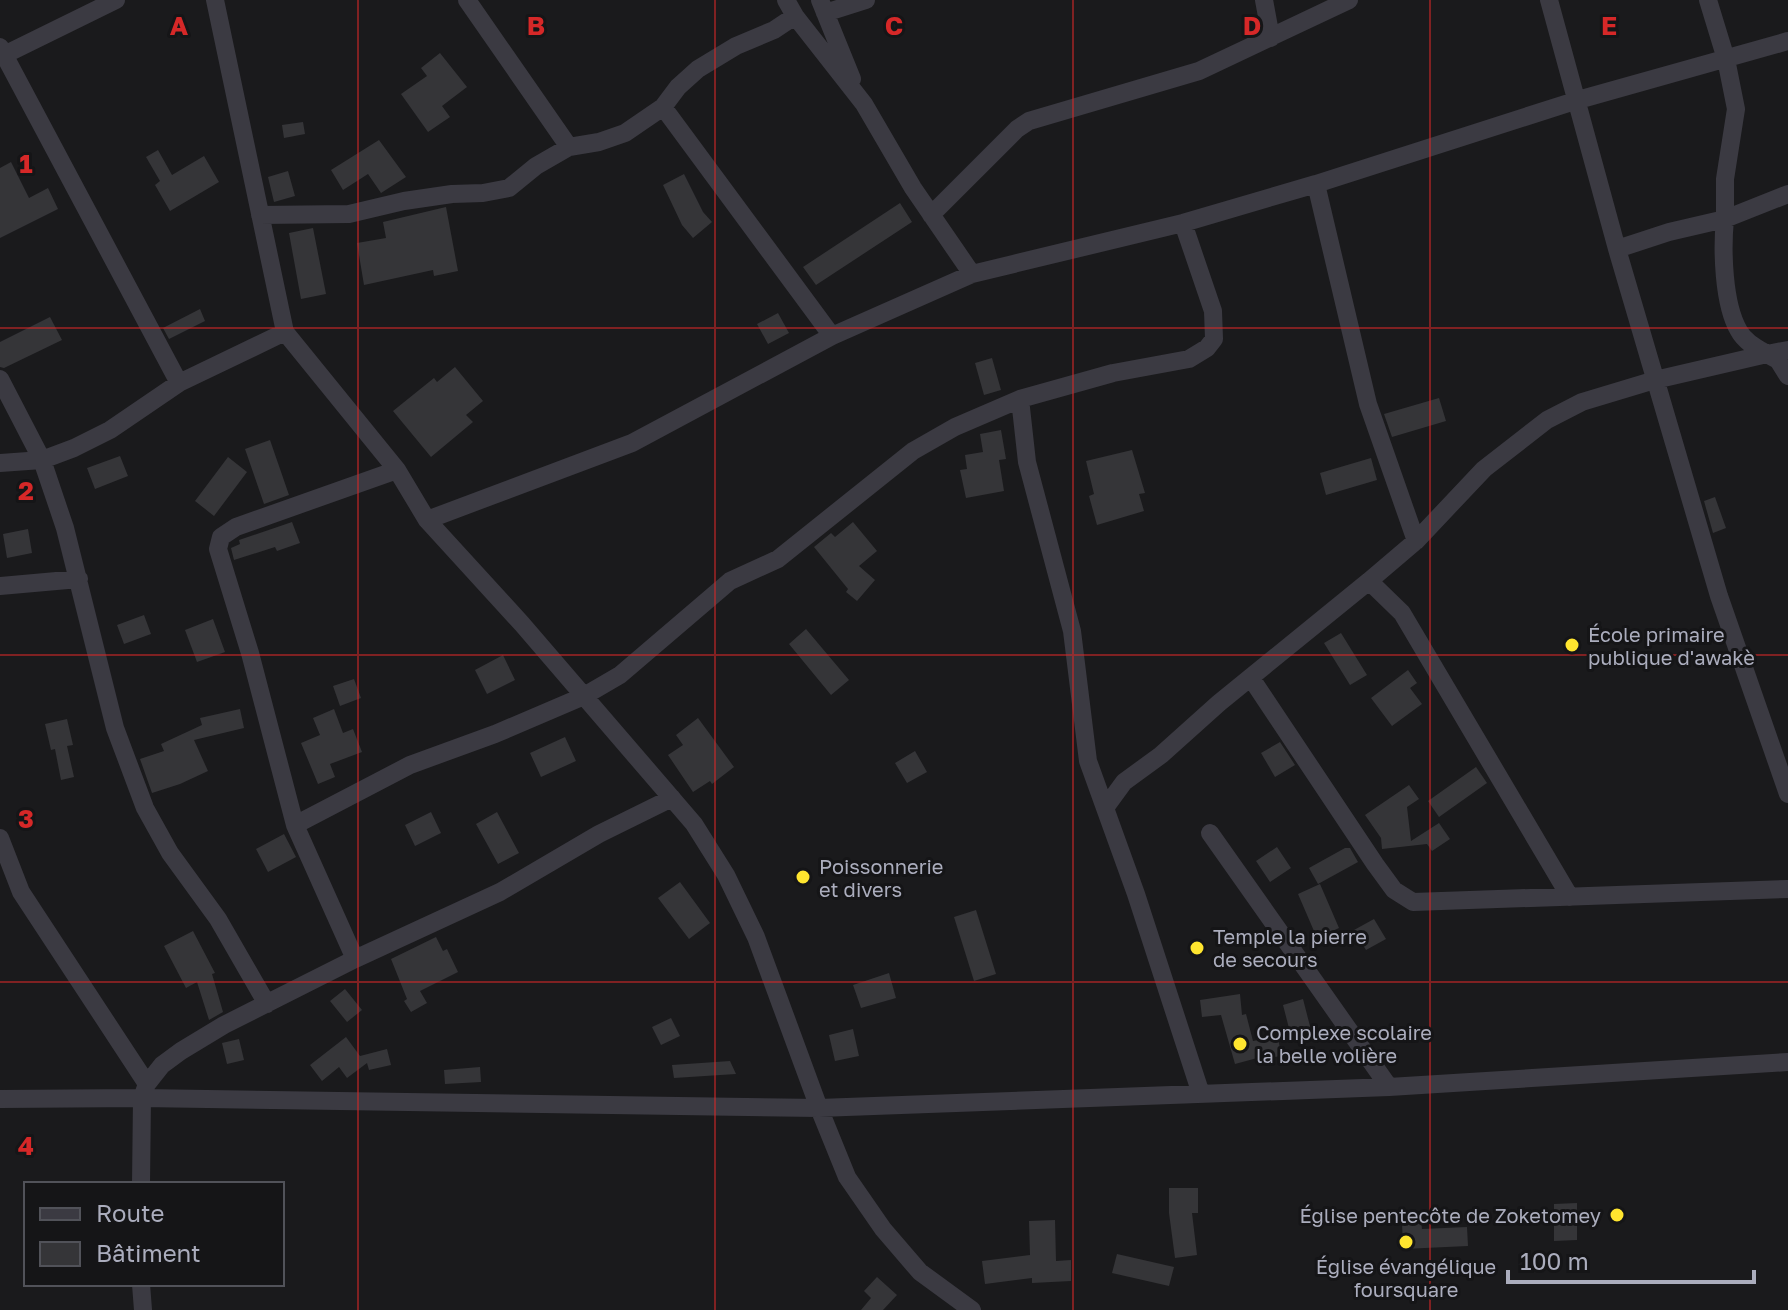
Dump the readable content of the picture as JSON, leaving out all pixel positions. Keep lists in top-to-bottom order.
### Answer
{
  "places": [
    "École primaire publique d'awakè",
    "Poissonnerie et divers",
    "Temple la pierre de secours",
    "Complexe scolaire la belle volière",
    "Église pentecôte de Zoketomey",
    "Église évangélique foursquare"
  ],
  "legend": ["Route", "Bâtiment"],
  "scale_bar": "100 m",
  "grid": {
    "columns": [
      "A",
      "B",
      "C",
      "D",
      "E"
    ],
    "rows": [
      "1",
      "2",
      "3",
      "4"
    ]
  }
}
